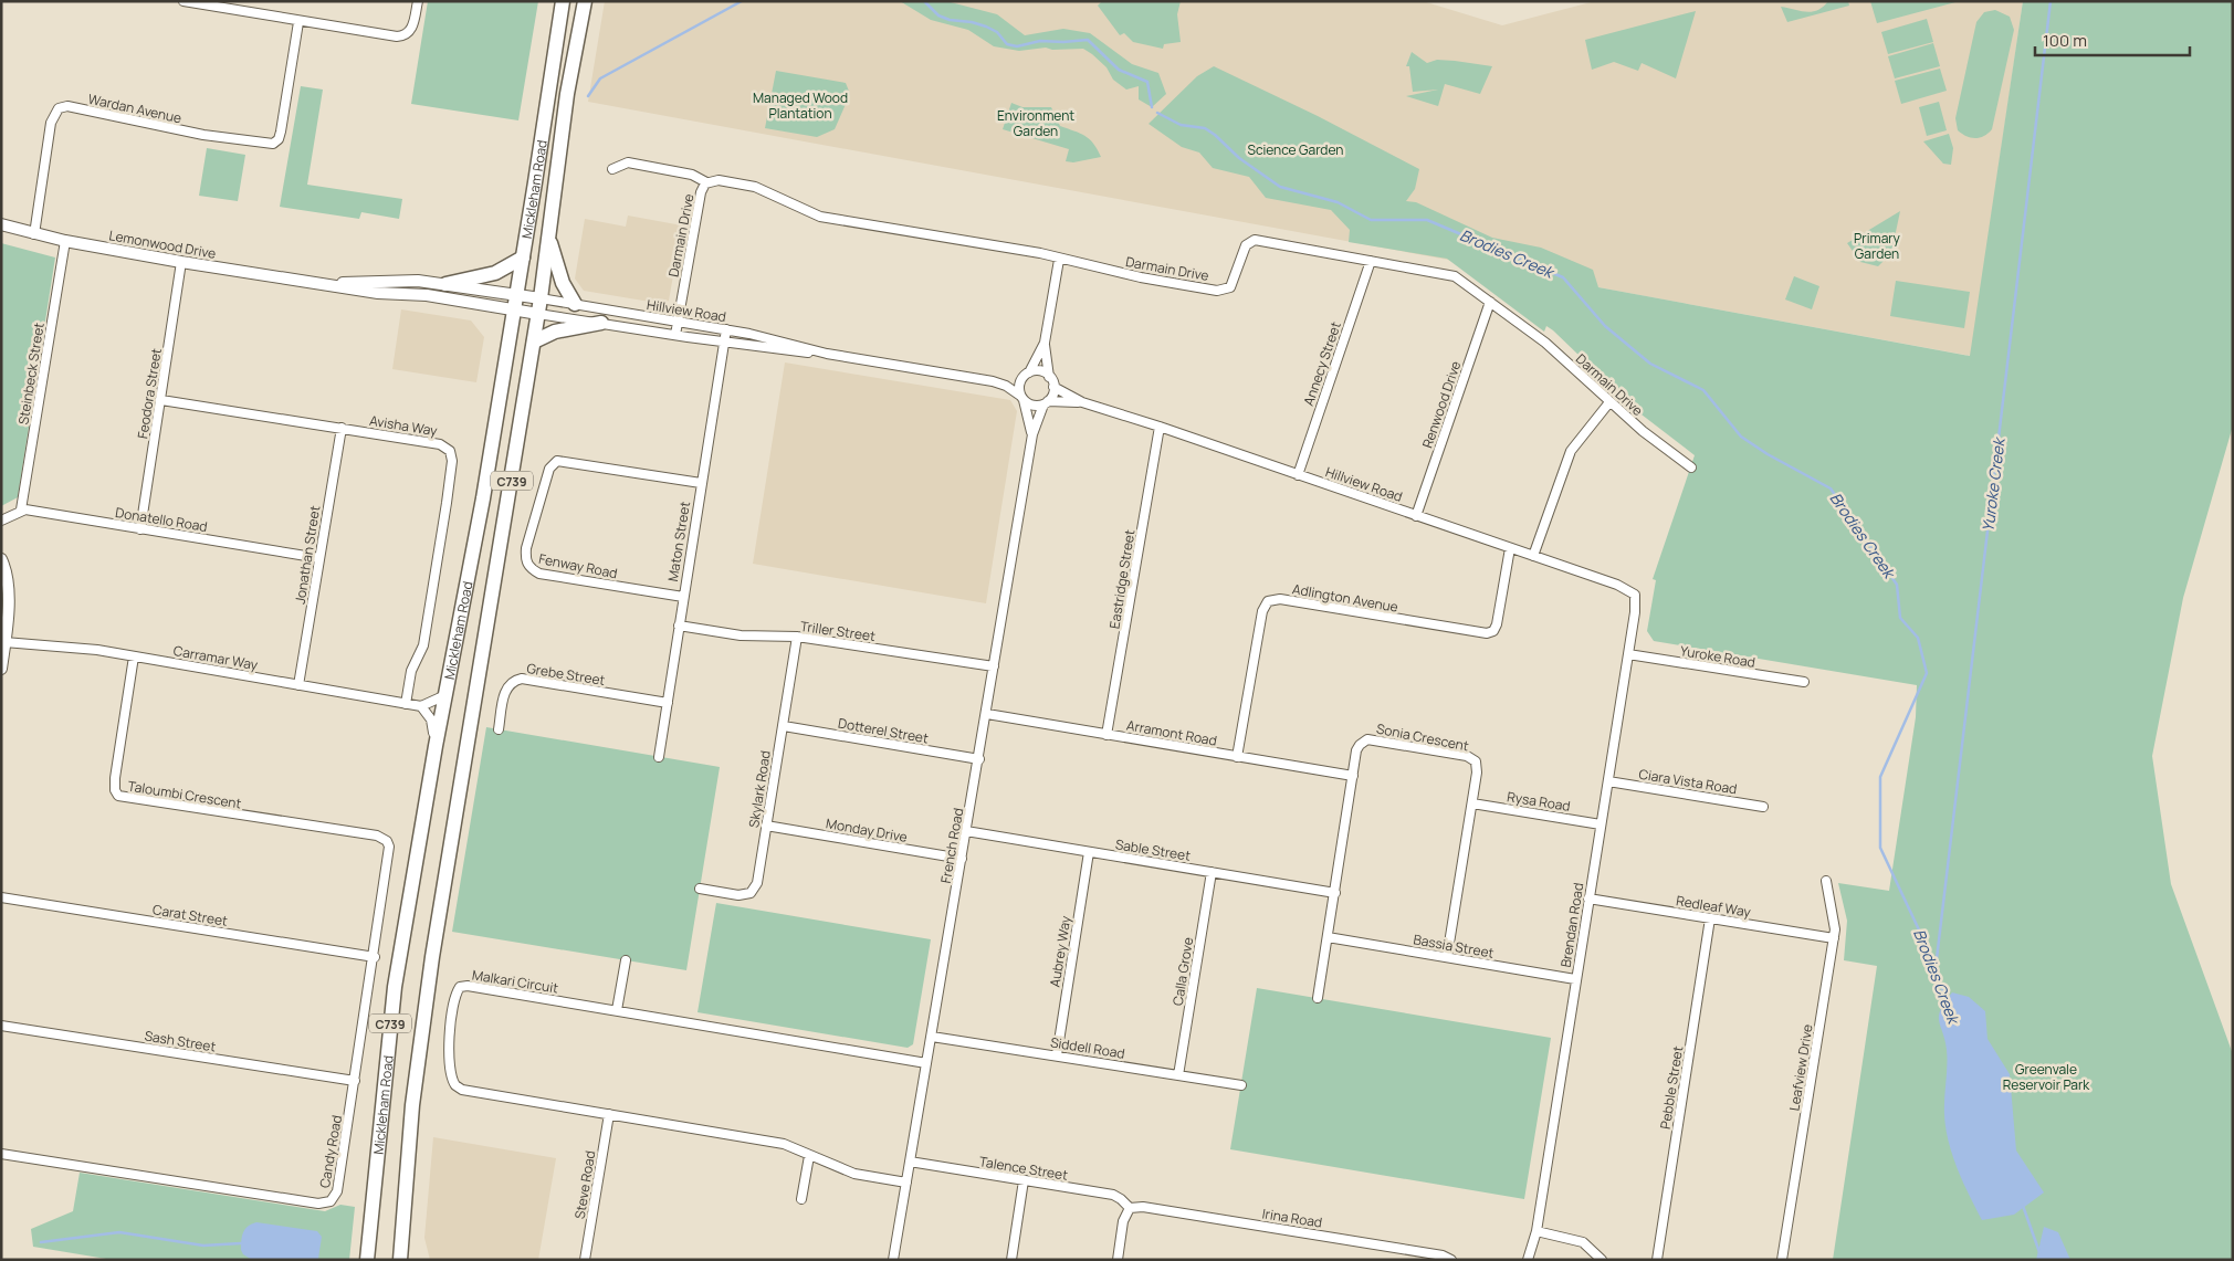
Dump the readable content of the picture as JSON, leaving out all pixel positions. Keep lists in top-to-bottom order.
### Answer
{
  "streets": {
    "main road": ["Mickleham Road", "C739"],
    "street": [
      "Wardan Avenue",
      "Darmain Drive",
      "Lemonwood Drive",
      "Hillview Road",
      "Annecy Street",
      "Steinbeck Street",
      "Feodora Street",
      "Renwood Drive",
      "Avisha Way",
      "Donatello Road",
      "Maton Street",
      "Jonathan Street",
      "Fenway Road",
      "Eastridge Street",
      "Adlington Avenue",
      "Triller Street",
      "Yuroke Road",
      "Carramar Way",
      "Grebe Street",
      "Dotterel Street",
      "Arramont Road",
      "Sonia Crescent",
      "Ciara Vista Road",
      "Skylark Road",
      "Taloumbi Crescent",
      "Rysa Road",
      "Monday Drive",
      "French Road",
      "Sable Street",
      "Redleaf Way",
      "Carat Street",
      "Brendan Road",
      "Bassia Street",
      "Aubrey Way",
      "Calla Grove",
      "Malkari Circuit",
      "Sash Street",
      "Siddell Road",
      "Leafview Drive",
      "Pebble Street",
      "Candy Road",
      "Talence Street",
      "Steve Road",
      "Irina Road"
    ]
  },
  "crossings": [
    ["Wardan Avenue", "Lemonwood Drive"],
    ["Mickleham Road", "Lemonwood Drive"],
    ["Mickleham Road", "Hillview Road"],
    ["Darmain Drive", "Hillview Road"],
    ["Darmain Drive", "Annecy Street"],
    ["Darmain Drive", "Renwood Drive"],
    ["Lemonwood Drive", "Hillview Road"],
    ["Lemonwood Drive", "Steinbeck Street"],
    ["Lemonwood Drive", "Feodora Street"],
    ["Hillview Road", "Annecy Street"],
    ["Hillview Road", "Renwood Drive"],
    ["Hillview Road", "Maton Street"],
    ["Hillview Road", "Eastridge Street"],
    ["Hillview Road", "Adlington Avenue"],
    ["Hillview Road", "French Road"],
    ["Hillview Road", "Brendan Road"],
    ["Steinbeck Street", "Donatello Road"],
    ["Feodora Street", "Avisha Way"],
    ["Feodora Street", "Donatello Road"],
    ["Avisha Way", "Jonathan Street"],
    ["Avisha Way", "Carramar Way"],
    ["Donatello Road", "Jonathan Street"],
    ["Maton Street", "Fenway Road"],
    ["Maton Street", "Triller Street"],
    ["Maton Street", "Grebe Street"],
    ["Jonathan Street", "Carramar Way"],
    ["Eastridge Street", "Arramont Road"],
    ["Adlington Avenue", "Arramont Road"],
    ["Triller Street", "Skylark Road"],
    ["Triller Street", "French Road"],
    ["Yuroke Road", "Brendan Road"],
    ["Carramar Way", "Taloumbi Crescent"],
    ["Dotterel Street", "Skylark Road"],
    ["Dotterel Street", "French Road"],
    ["Arramont Road", "Sonia Crescent"],
    ["Arramont Road", "French Road"],
    ["Sonia Crescent", "Rysa Road"],
    ["Sonia Crescent", "Sable Street"],
    ["Sonia Crescent", "Bassia Street"],
    ["Ciara Vista Road", "Brendan Road"],
    ["Skylark Road", "Monday Drive"],
    ["Taloumbi Crescent", "Candy Road"],
    ["Rysa Road", "Brendan Road"],
    ["Monday Drive", "French Road"],
    ["French Road", "Sable Street"],
    ["French Road", "Malkari Circuit"],
    ["French Road", "Siddell Road"],
    ["French Road", "Talence Street"],
    ["Sable Street", "Aubrey Way"],
    ["Sable Street", "Calla Grove"],
    ["Redleaf Way", "Brendan Road"],
    ["Redleaf Way", "Leafview Drive"],
    ["Redleaf Way", "Pebble Street"],
    ["Carat Street", "Candy Road"],
    ["Brendan Road", "Bassia Street"],
    ["Aubrey Way", "Siddell Road"],
    ["Calla Grove", "Siddell Road"],
    ["Malkari Circuit", "Steve Road"],
    ["Sash Street", "Candy Road"],
    ["Talence Street", "Irina Road"]
  ],
  "water": ["Brodies Creek", "Yuroke Creek"],
  "parks": [
    "Managed Wood Plantation",
    "Environment Garden",
    "Science Garden",
    "Primary Garden",
    "Greenvale Reservoir Park"
  ],
  "scale_bar": "100 m"
}
